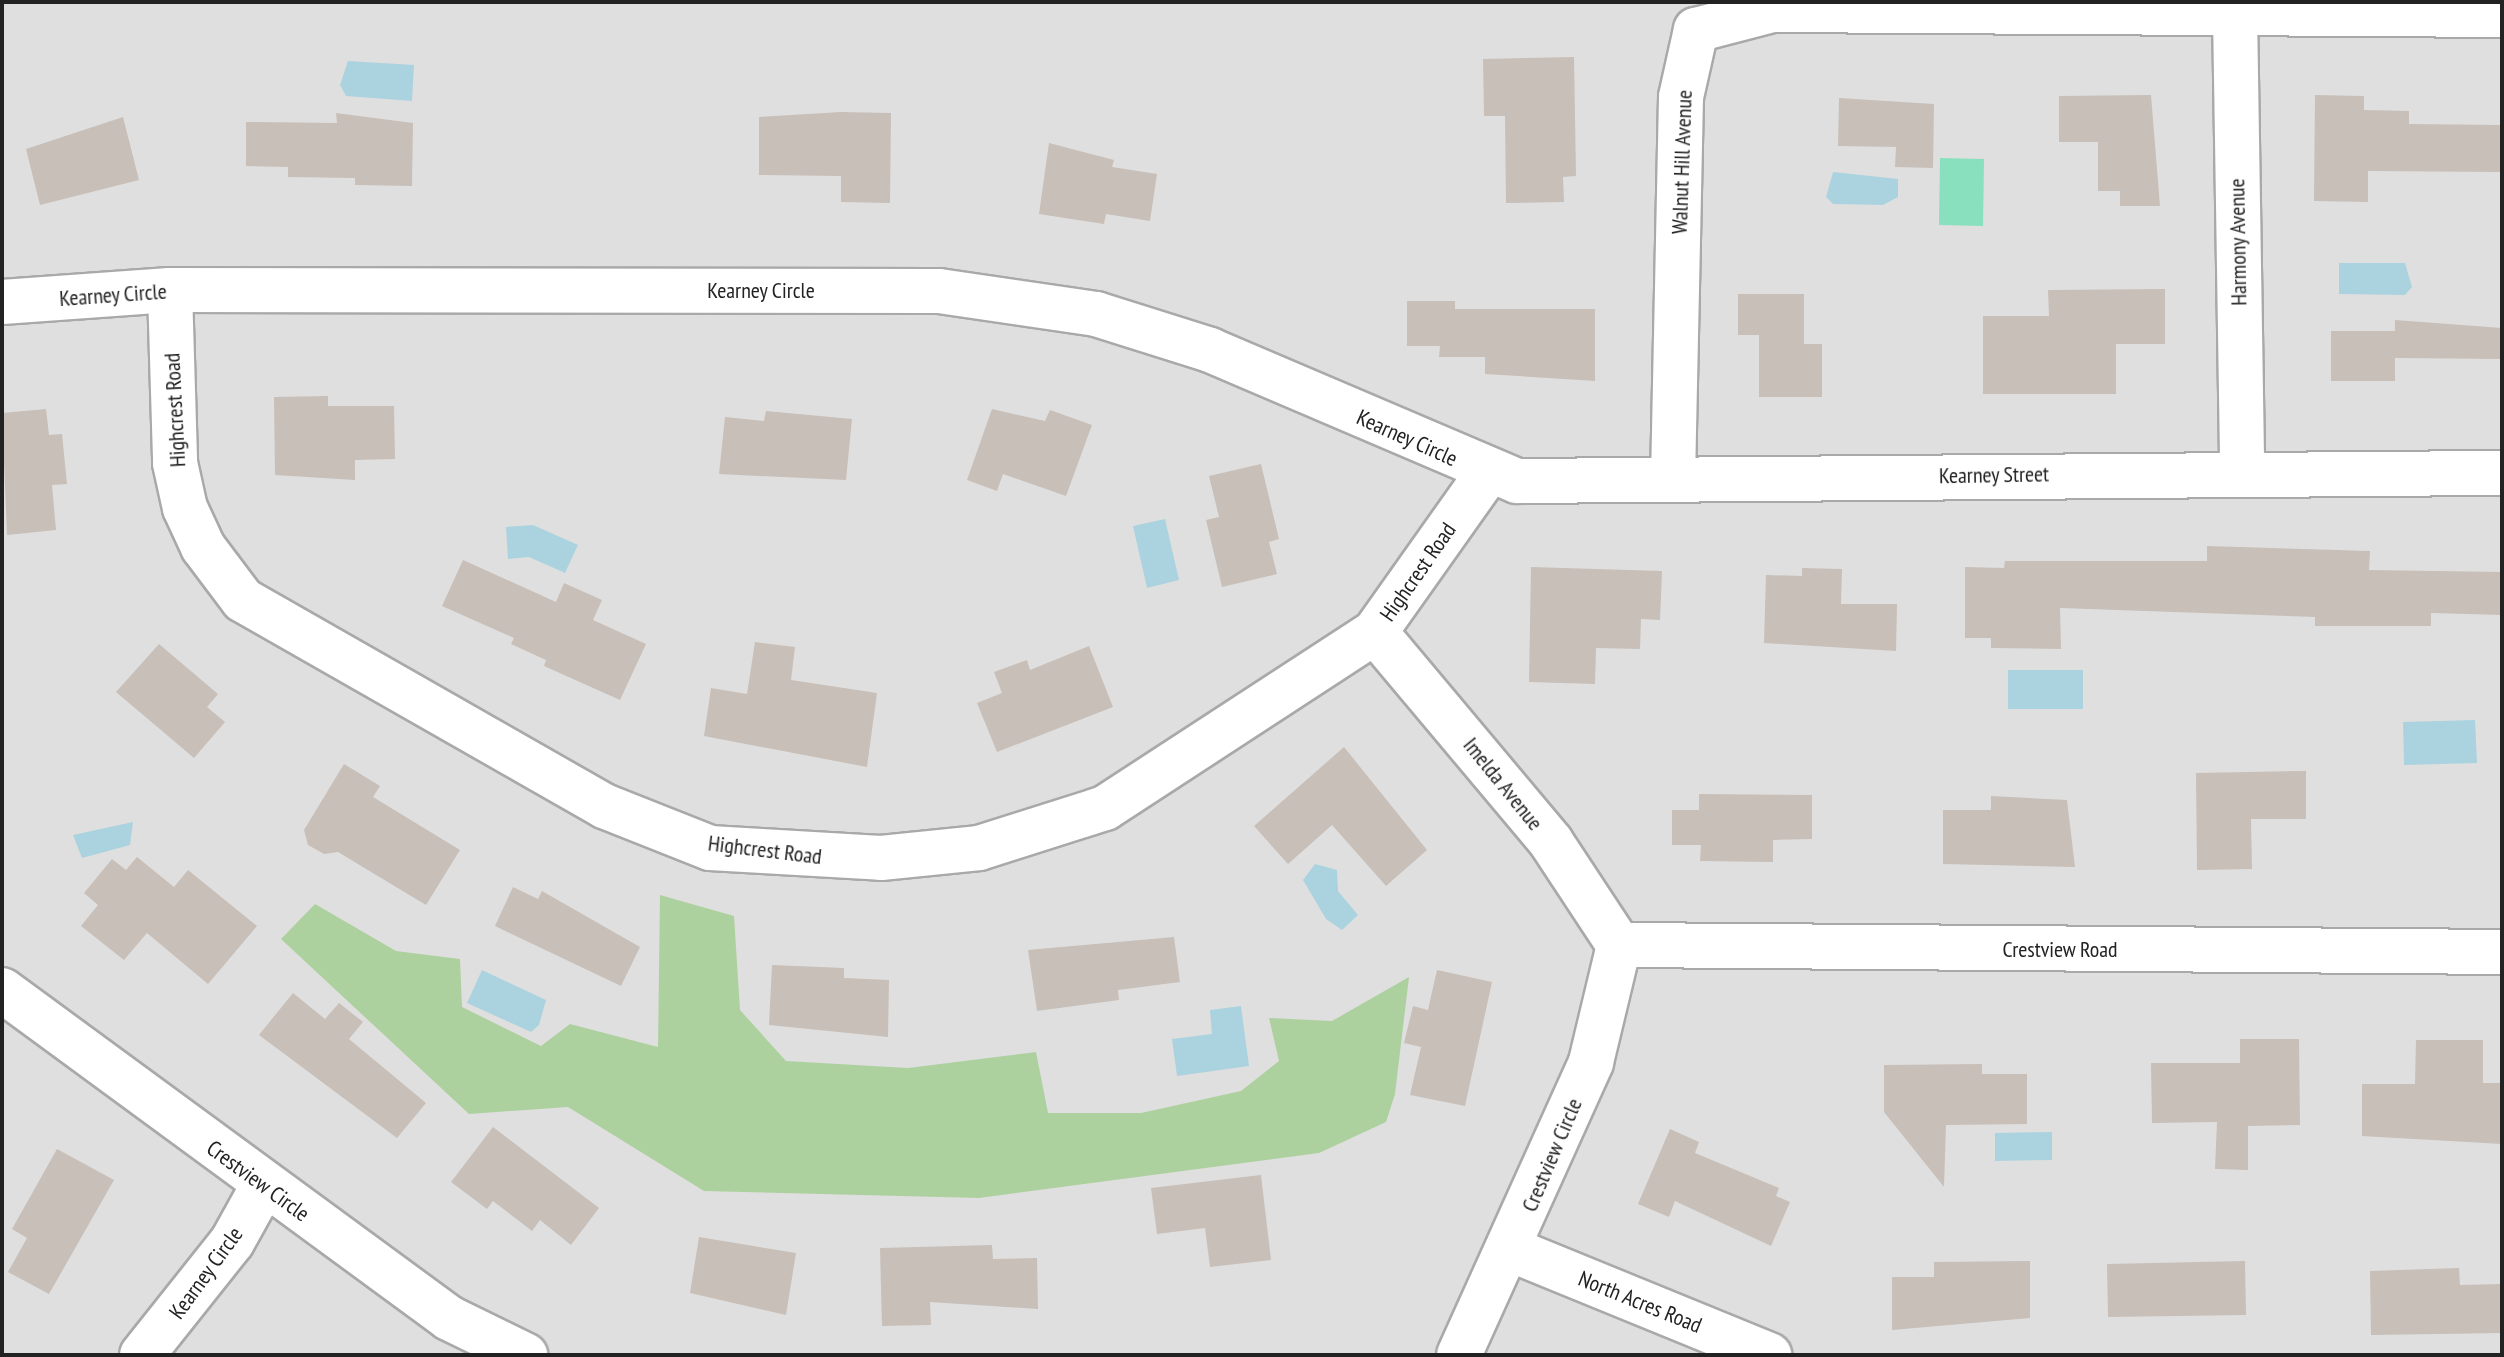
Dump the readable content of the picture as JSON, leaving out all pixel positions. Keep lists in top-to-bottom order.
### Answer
{
  "streets": {
    "street": [
      "Walnut Hill Avenue",
      "Harmony Avenue",
      "Kearney Circle",
      "Highcrest Road",
      "Kearney Street",
      "Imelda Avenue",
      "Crestview Road",
      "Crestview Circle",
      "North Acres Road"
    ]
  },
  "crossings": [
    ["Walnut Hill Avenue", "Harmony Avenue"],
    ["Walnut Hill Avenue", "Kearney Street"],
    ["Harmony Avenue", "Kearney Street"],
    ["Kearney Circle", "Highcrest Road"],
    ["Kearney Circle", "Kearney Street"],
    ["Kearney Circle", "Crestview Circle"],
    ["Highcrest Road", "Kearney Street"],
    ["Highcrest Road", "Imelda Avenue"],
    ["Imelda Avenue", "Crestview Road"],
    ["Imelda Avenue", "Crestview Circle"],
    ["Crestview Road", "Crestview Circle"],
    ["Crestview Circle", "North Acres Road"]
  ]
}
